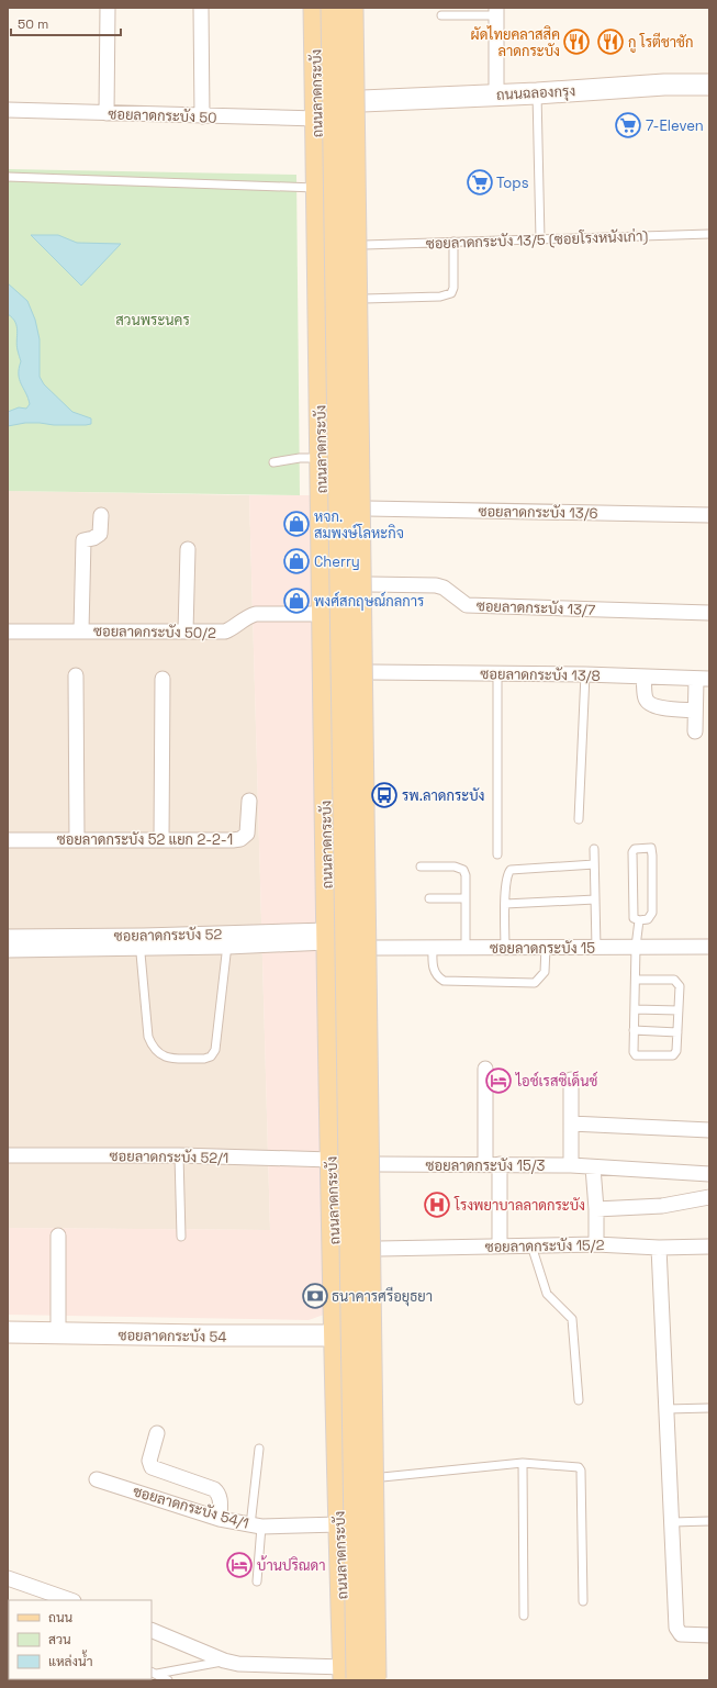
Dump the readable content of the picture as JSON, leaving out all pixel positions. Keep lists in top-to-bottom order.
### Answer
{
  "streets": {
    "main road": ["ถนนฉลองกรุง", "ถนนลาดกระบัง", "ซอยลาดกระบัง 54"],
    "street": [
      "ซอยลาดกระบัง 50",
      "ซอยลาดกระบัง 13/6",
      "ซอยลาดกระบัง 13/7",
      "ซอยลาดกระบัง 50/2",
      "ซอยลาดกระบัง 13/8",
      "ซอยลาดกระบัง 52 แยก 2-2-1",
      "ซอยลาดกระบัง 52",
      "ซอยลาดกระบัง 15",
      "ซอยลาดกระบัง 52/1",
      "ซอยลาดกระบัง 15/3",
      "ซอยลาดกระบัง 15/2",
      "ซอยลาดกระบัง 54/1"
    ],
    "lane": ["ซอยลาดกระบัง 13/5 (ซอยโรงหนังเก่า)"]
  },
  "crossings": [
    ["ถนนลาดกระบัง", "ซอยลาดกระบัง 50"],
    ["ถนนลาดกระบัง", "ซอยลาดกระบัง 50/2"],
    ["ถนนลาดกระบัง", "ซอยลาดกระบัง 52"],
    ["ถนนลาดกระบัง", "ซอยลาดกระบัง 52/1"],
    ["ถนนลาดกระบัง", "ซอยลาดกระบัง 54"],
    ["ถนนลาดกระบัง", "ซอยลาดกระบัง 54/1"]
  ],
  "parks": ["สวนพระนคร"],
  "places": {
    "restaurant": ["ผัดไทยคลาสสิค ลาดกระบัง", "กู โรตีชาชัก"],
    "supermarket": ["7-Eleven", "Tops"],
    "shop": ["หจก. สมพงษ์โลหะกิจ", "Cherry", "พงศ์สกฤษณ์กลการ"],
    "bus stop": ["รพ.ลาดกระบัง"],
    "hotel": ["ไอช์เรสซิเด็นช์", "บ้านปริณดา"],
    "hospital": ["โรงพยาบาลลาดกระบัง"],
    "bank": ["ธนาคารศรีอยุธยา"]
  },
  "legend": ["ถนน", "สวน", "แหล่งน้ำ"],
  "scale_bar": "50 m"
}
